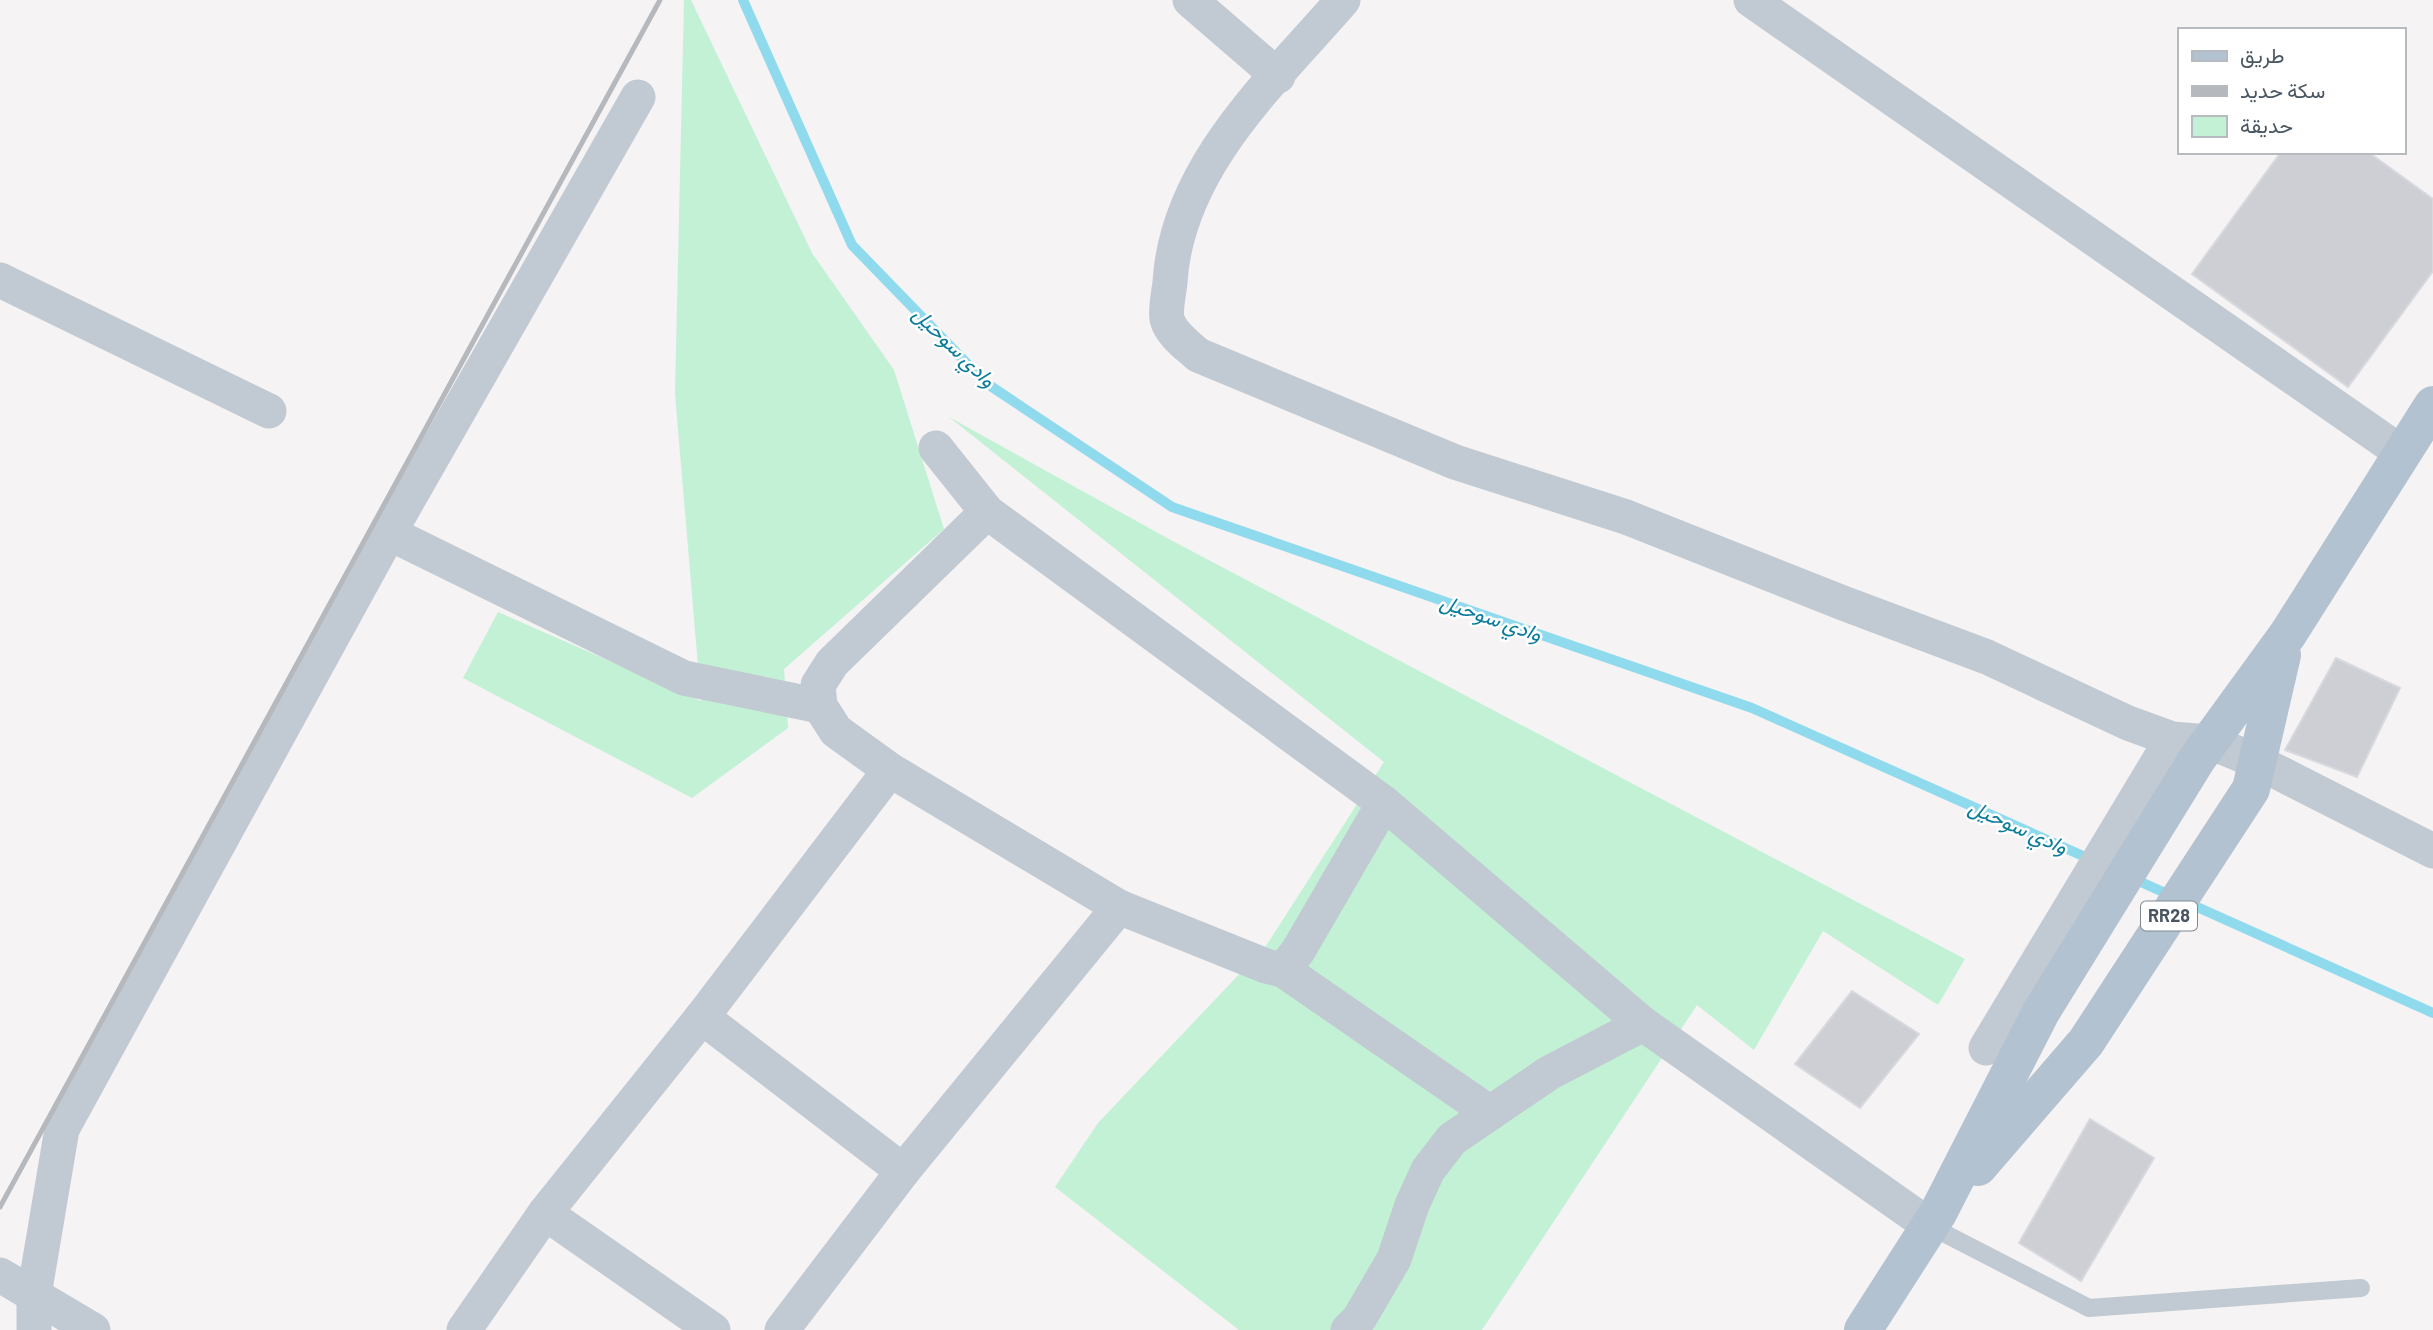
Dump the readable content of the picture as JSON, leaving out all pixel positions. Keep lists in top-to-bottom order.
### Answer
{
  "streets": {
    "main road": ["RR28"]
  },
  "water": ["وادي سوحيل"],
  "legend": ["طريق", "سكة حديد", "حديقة"]
}
